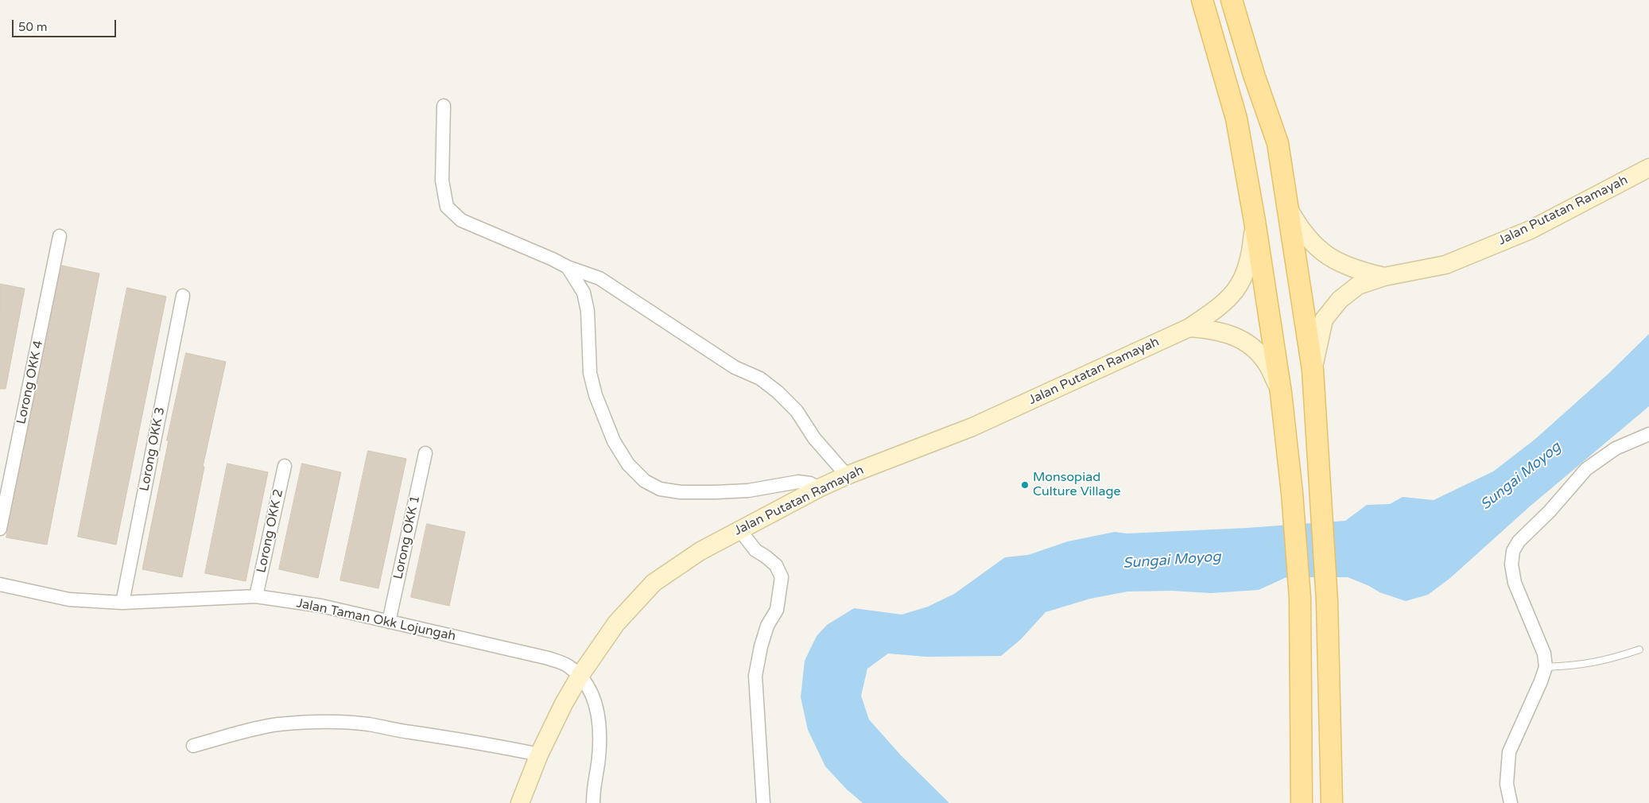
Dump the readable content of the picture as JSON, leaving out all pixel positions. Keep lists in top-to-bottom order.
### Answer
{
  "streets": {
    "main road": ["Jalan Putatan Ramayah"],
    "street": [
      "Lorong OKK 4",
      "Lorong OKK 3",
      "Lorong OKK 2",
      "Lorong OKK 1",
      "Jalan Taman Okk Lojungah"
    ]
  },
  "crossings": [
    ["Jalan Putatan Ramayah", "Jalan Taman Okk Lojungah"],
    ["Lorong OKK 3", "Jalan Taman Okk Lojungah"],
    ["Lorong OKK 2", "Jalan Taman Okk Lojungah"],
    ["Lorong OKK 1", "Jalan Taman Okk Lojungah"]
  ],
  "water": ["Sungai Moyog"],
  "places": ["Monsopiad Culture Village"],
  "scale_bar": "50 m"
}
